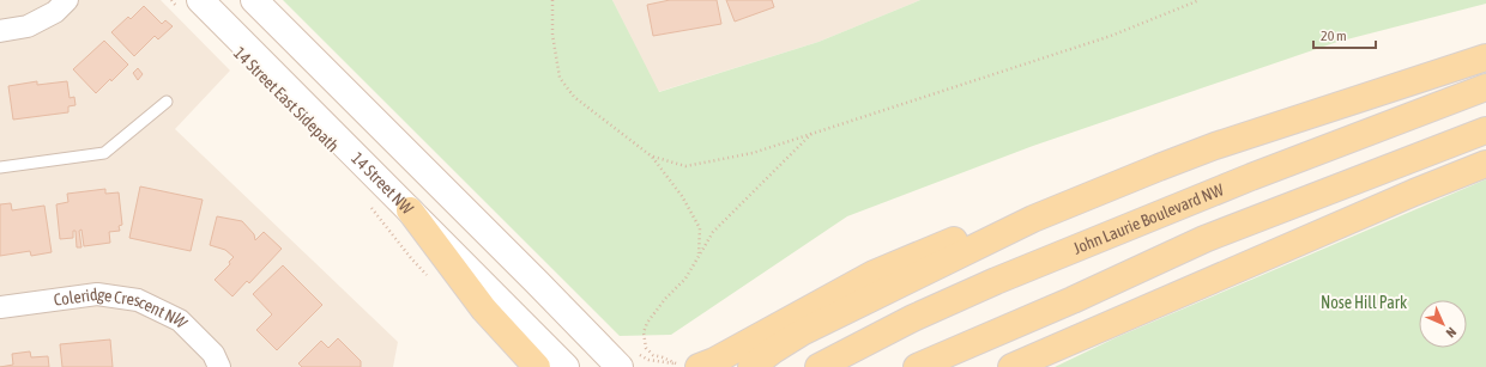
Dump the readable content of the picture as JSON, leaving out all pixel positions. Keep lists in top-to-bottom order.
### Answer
{
  "streets": {
    "main road": ["14 Street NW", "John Laurie Boulevard NW"],
    "street": ["Coleridge Crescent NW"]
  },
  "parks": ["Nose Hill Park"],
  "scale_bar": "20 m",
  "north": "bottom right"
}
